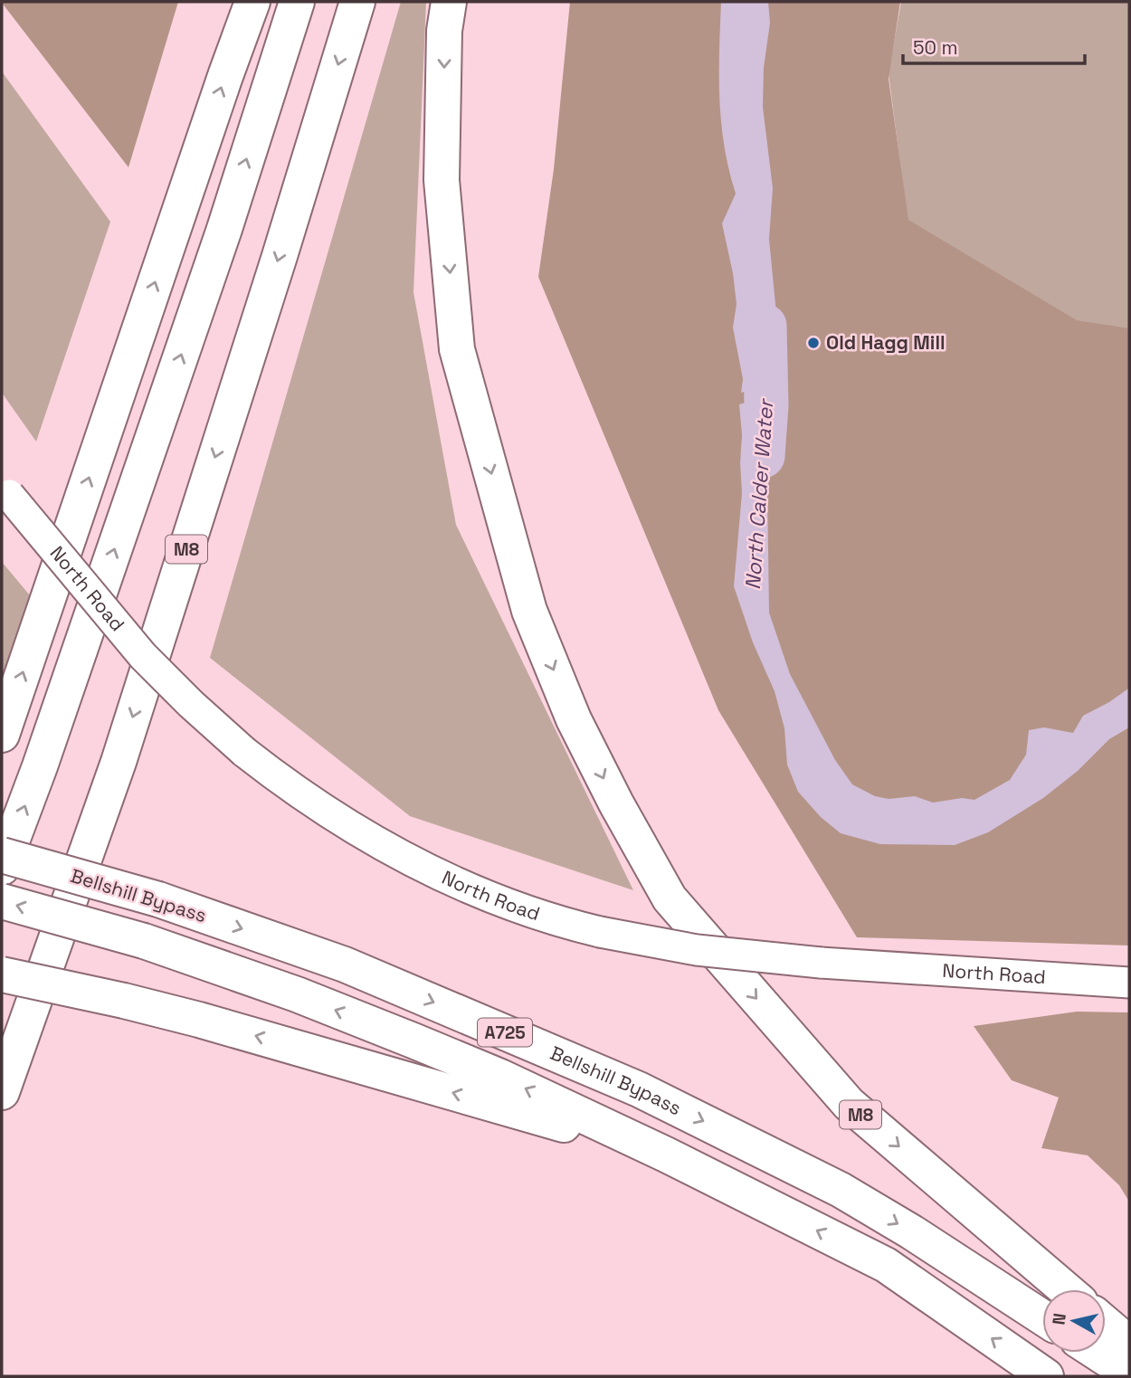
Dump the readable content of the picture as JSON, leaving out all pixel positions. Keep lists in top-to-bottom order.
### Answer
{
  "streets": {
    "highway": ["M8", "Bellshill Bypass", "A725"],
    "main road": ["North Road"]
  },
  "water": ["North Calder Water"],
  "places": ["Old Hagg Mill"],
  "scale_bar": "50 m",
  "north": "left"
}
